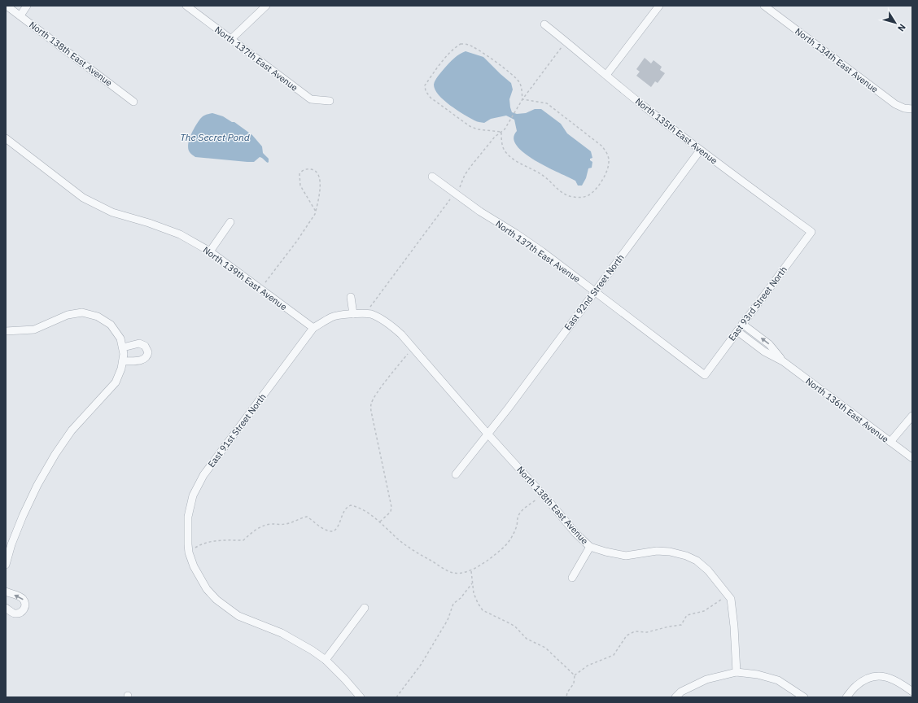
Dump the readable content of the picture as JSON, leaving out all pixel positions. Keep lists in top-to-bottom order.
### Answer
{
  "streets": {
    "street": [
      "North 138th East Avenue",
      "North 137th East Avenue",
      "North 134th East Avenue",
      "North 135th East Avenue",
      "North 139th East Avenue",
      "East 92nd Street North",
      "East 93rd Street North",
      "North 136th East Avenue",
      "East 91st Street North"
    ]
  },
  "crossings": [
    ["North 138th East Avenue", "North 139th East Avenue"],
    ["North 138th East Avenue", "East 92nd Street North"],
    ["North 138th East Avenue", "East 91st Street North"],
    ["North 137th East Avenue", "East 92nd Street North"],
    ["North 137th East Avenue", "East 93rd Street North"],
    ["North 135th East Avenue", "East 92nd Street North"],
    ["North 135th East Avenue", "East 93rd Street North"],
    ["North 139th East Avenue", "East 91st Street North"],
    ["East 93rd Street North", "North 136th East Avenue"]
  ],
  "water": ["The Secret Pond"],
  "north": "bottom right"
}
